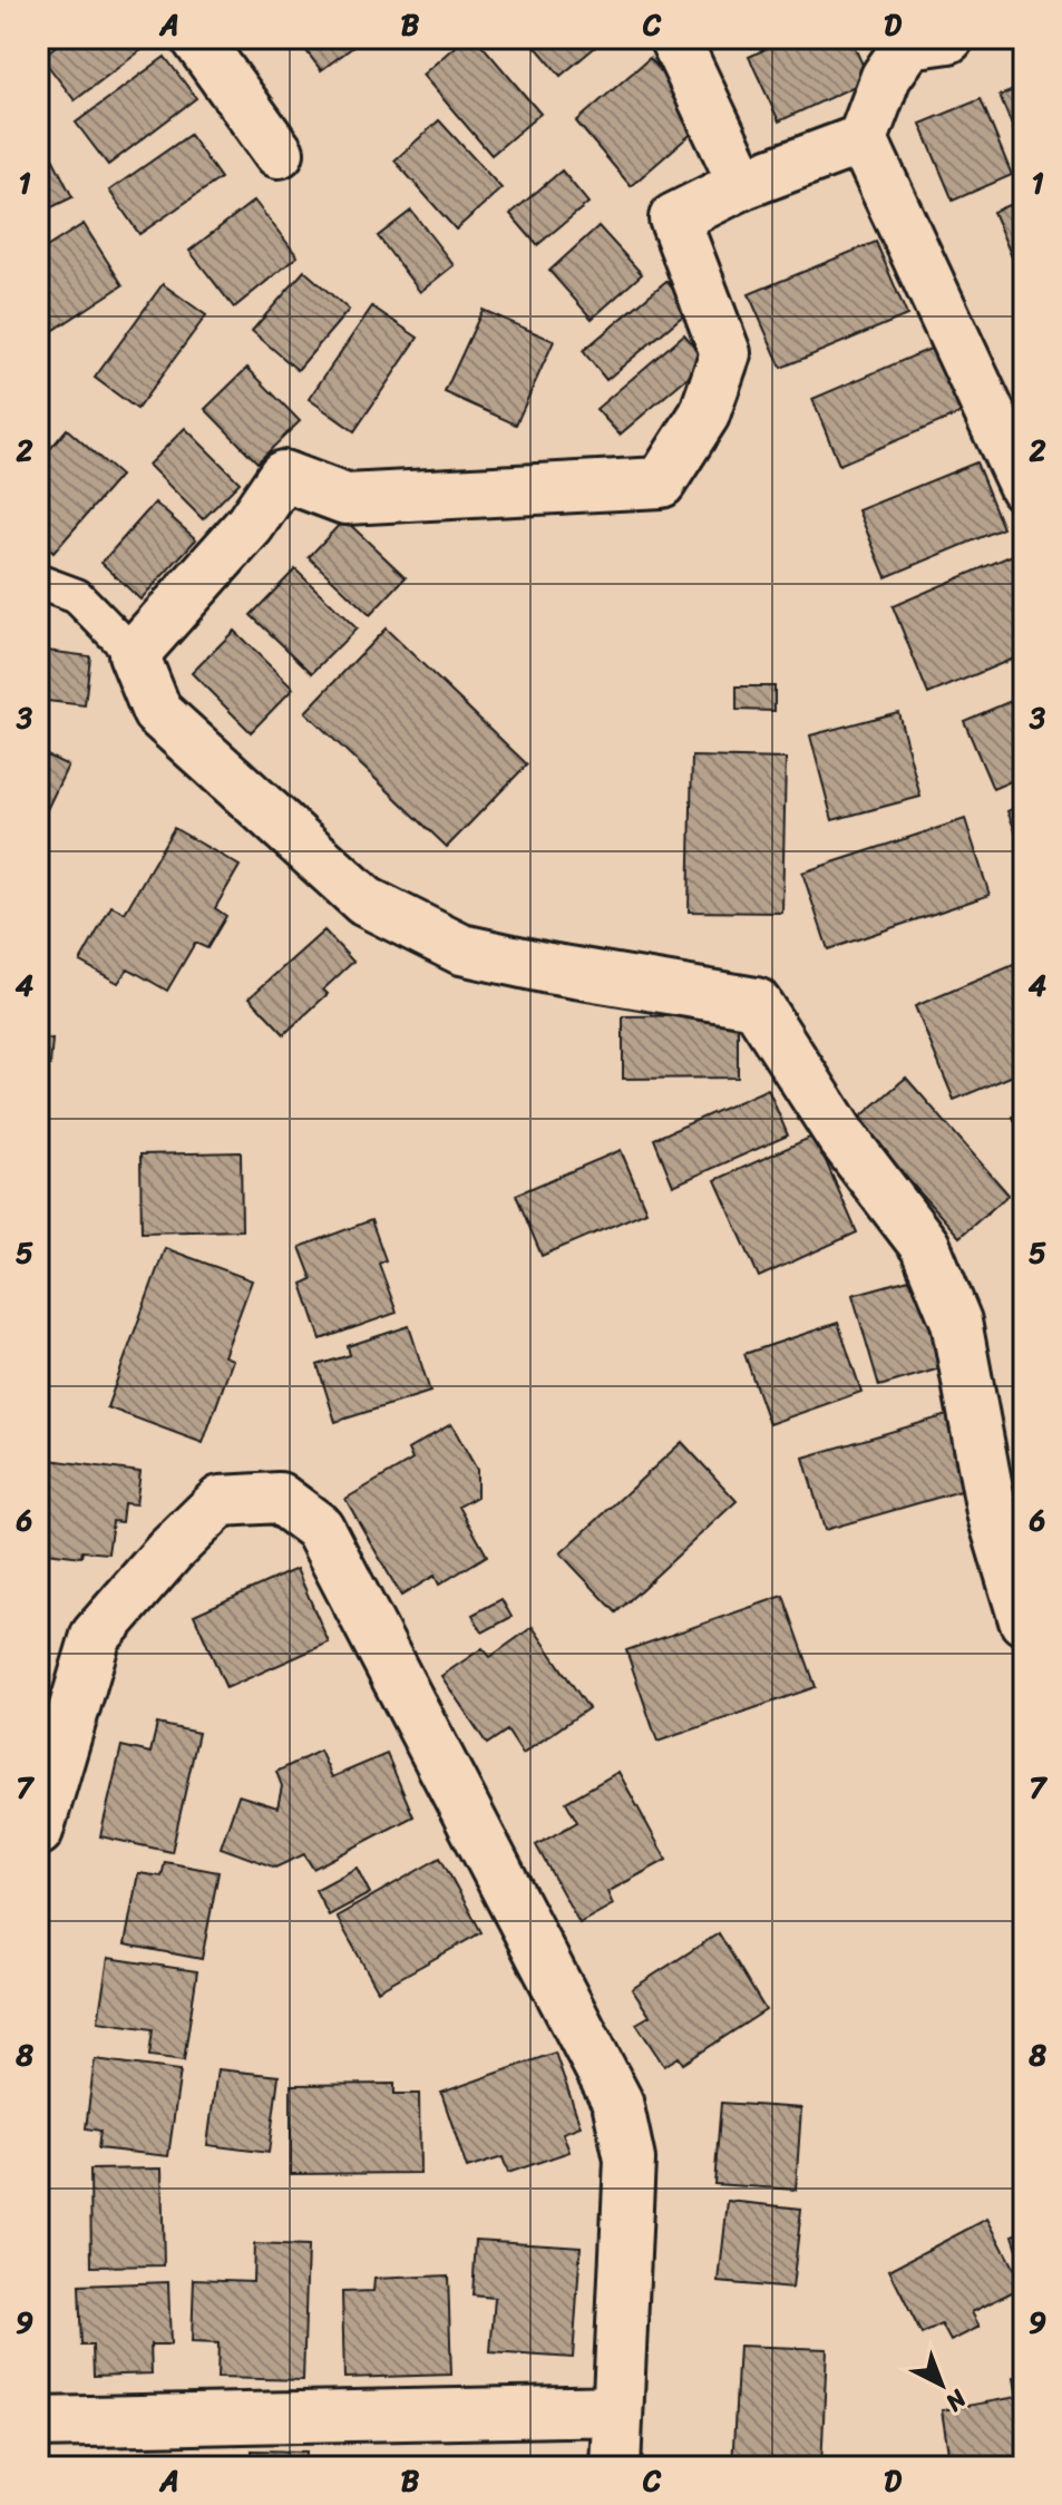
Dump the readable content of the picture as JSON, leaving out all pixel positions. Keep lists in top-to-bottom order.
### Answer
{
  "north": "bottom right",
  "grid": {
    "columns": [
      "A",
      "B",
      "C",
      "D"
    ],
    "rows": [
      "1",
      "2",
      "3",
      "4",
      "5",
      "6",
      "7",
      "8",
      "9"
    ]
  }
}
